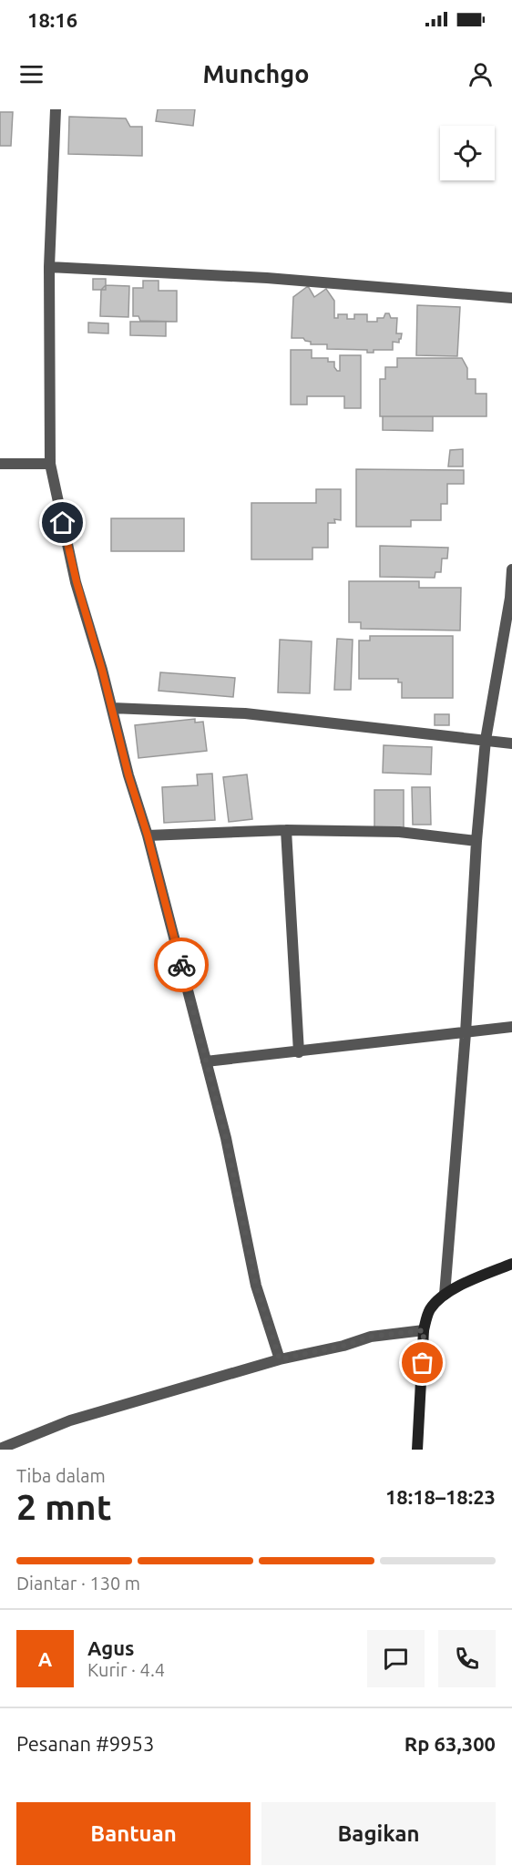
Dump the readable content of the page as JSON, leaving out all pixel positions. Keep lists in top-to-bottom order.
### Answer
{
  "page": {
    "status": "18:16",
    "header": "Munchgo",
    "heading": ["2 mnt", "Tiba dalam", "18:18–18:23"],
    "panel": [
      "Agus",
      "Kurir · 4.4",
      "Pesanan #9953",
      "Rp 63,300"
    ],
    "bar": "Diantar · 130 m",
    "round": "A",
    "buttons": ["Bantuan", "Bagikan"]
  }
}
